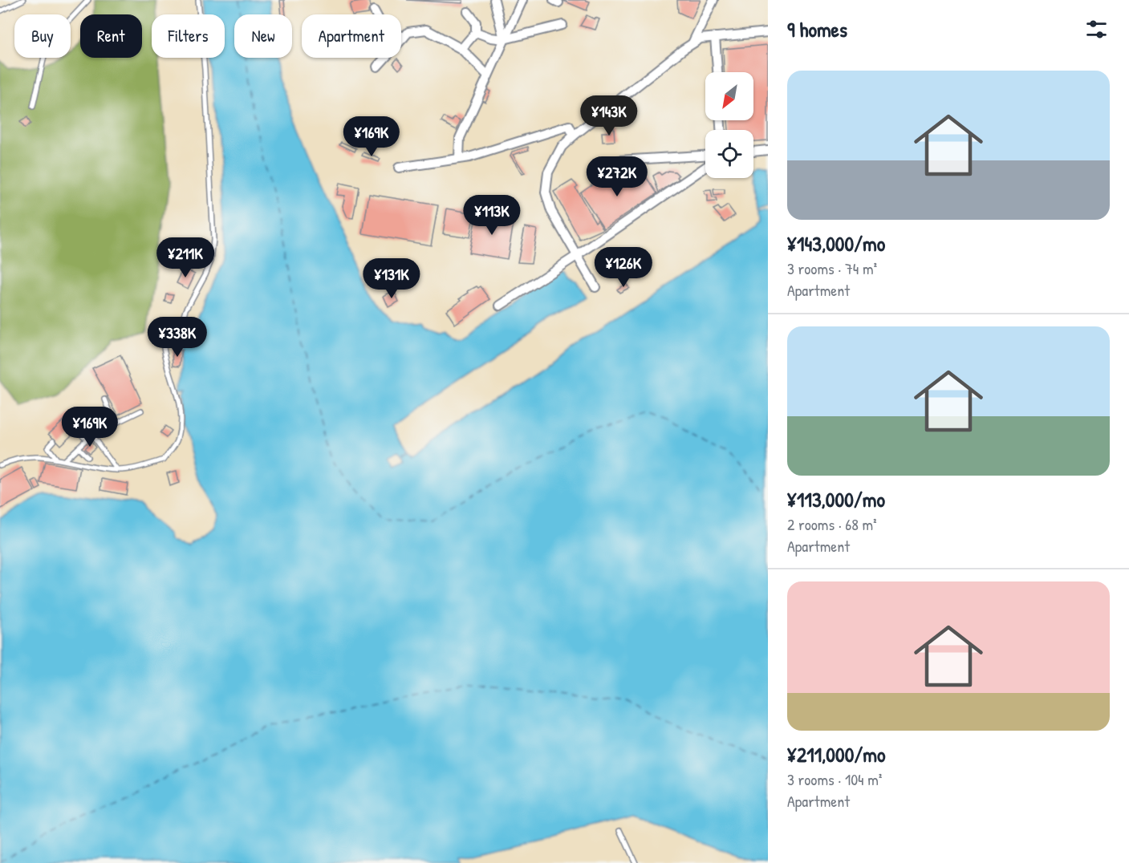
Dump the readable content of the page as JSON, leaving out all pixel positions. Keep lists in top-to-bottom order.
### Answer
{
  "north": "bottom left",
  "page": {
    "heading": "9 homes",
    "chip": [
      "Buy",
      "Rent",
      "Filters",
      "New",
      "Apartment"
    ],
    "list": [
      {
        "name": "¥143,000/mo",
        "note": "3 rooms · 74 m² · Apartment"
      },
      {
        "name": "¥113,000/mo",
        "note": "2 rooms · 68 m² · Apartment"
      },
      {
        "name": "¥211,000/mo",
        "note": "3 rooms · 104 m² · Apartment"
      }
    ],
    "price": [
      "¥143K",
      "¥169K",
      "¥272K",
      "¥113K",
      "¥211K",
      "¥126K",
      "¥131K",
      "¥338K",
      "¥169K"
    ]
  }
}
